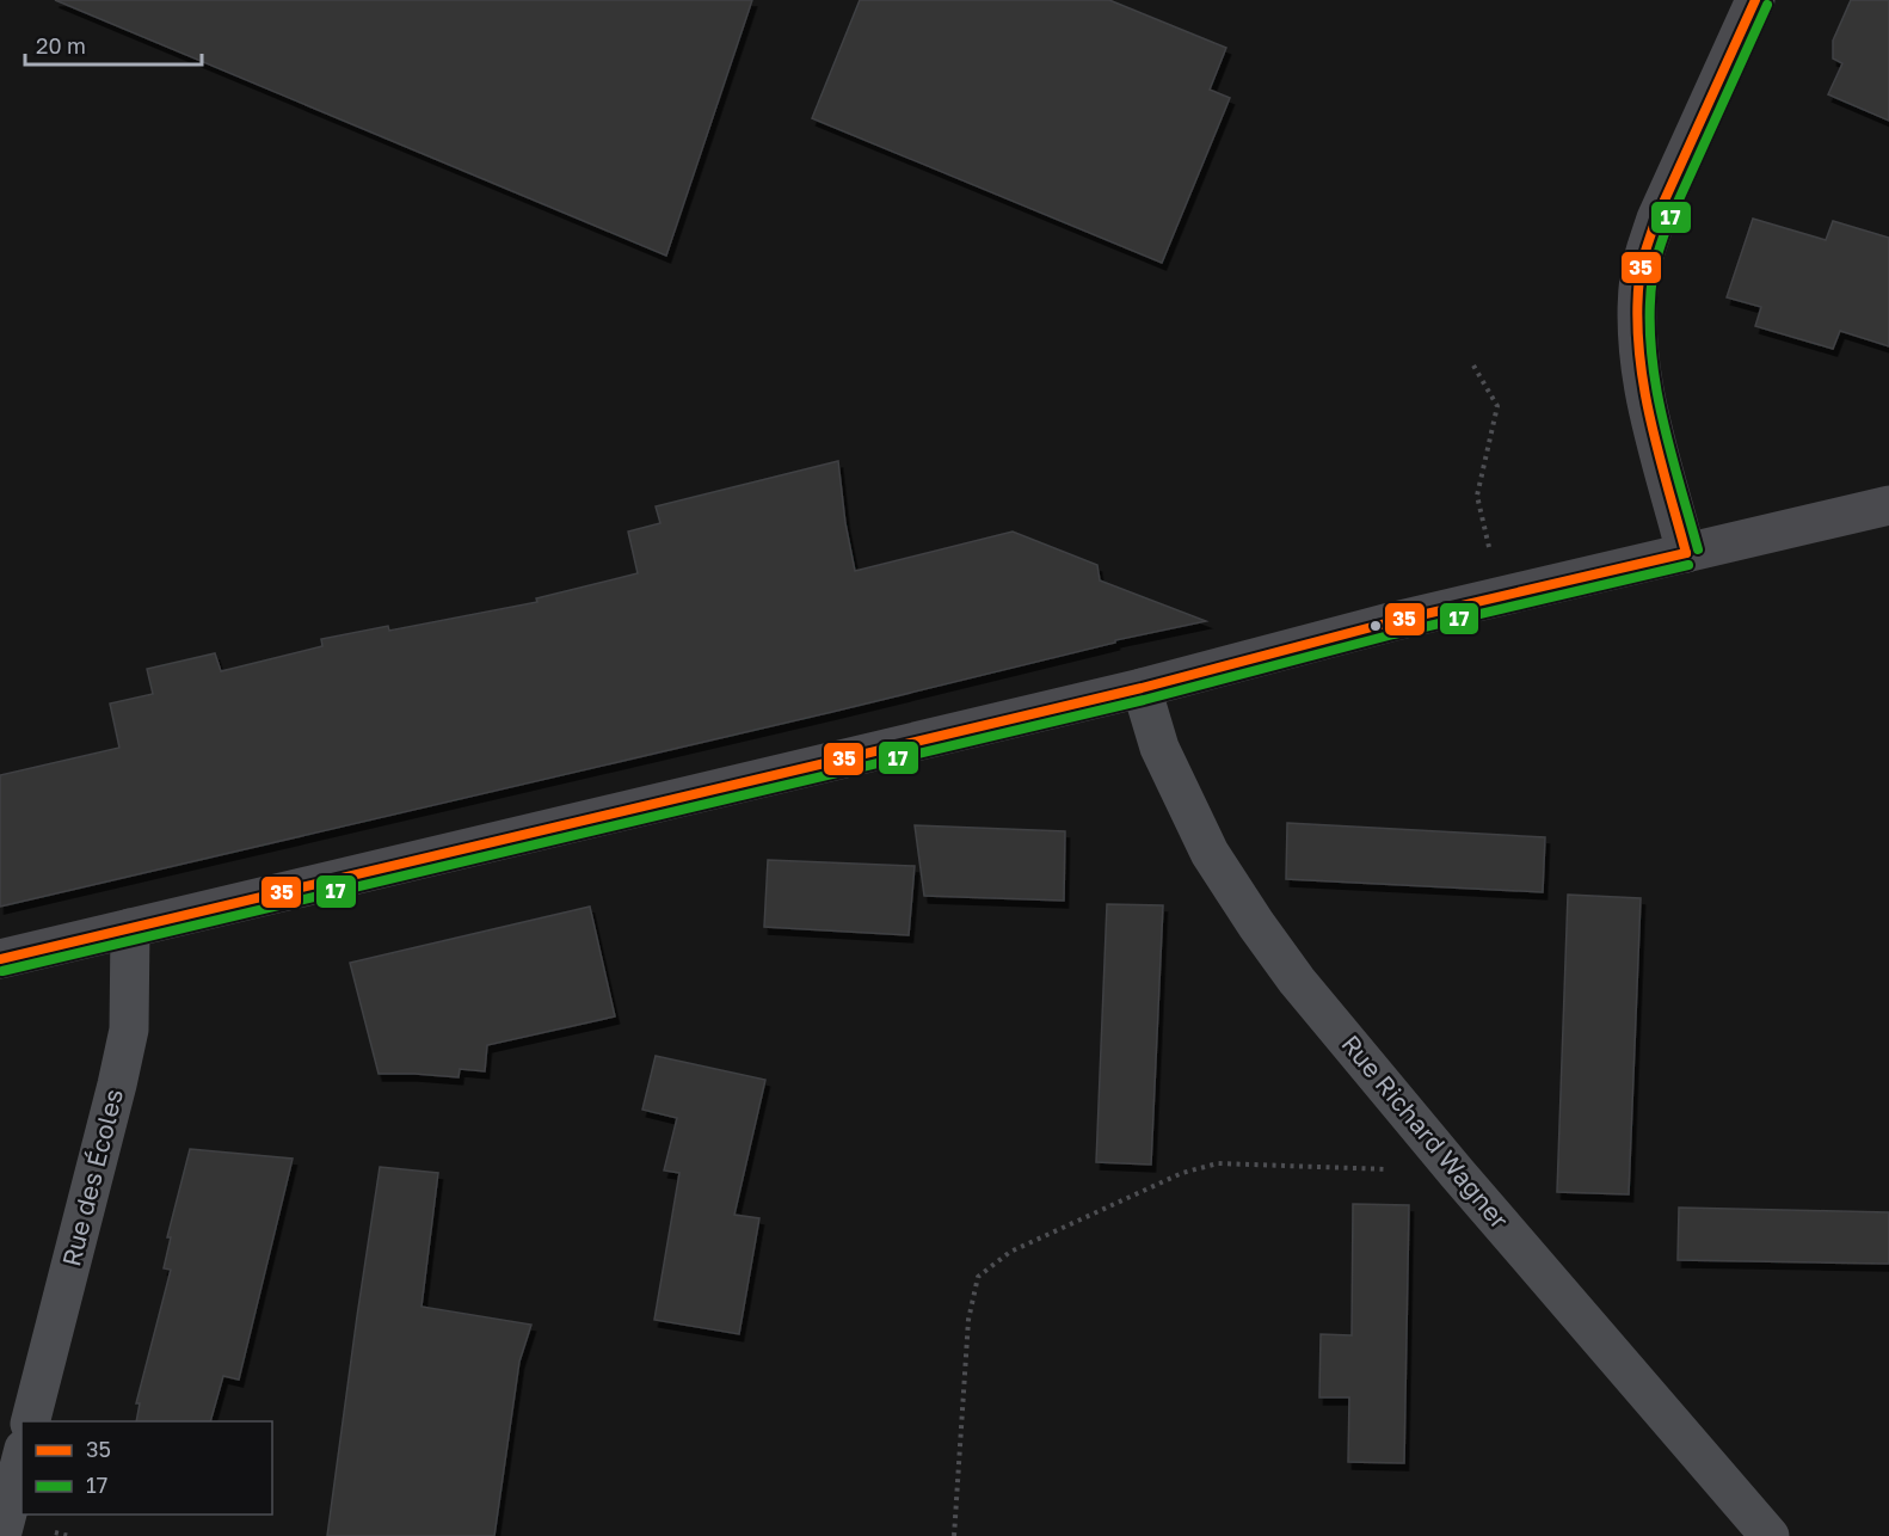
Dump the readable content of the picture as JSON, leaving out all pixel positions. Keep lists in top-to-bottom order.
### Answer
{
  "streets": {
    "street": ["Rue Richard Wagner", "Rue des Écoles"]
  },
  "lines": ["transit line 35", "transit line 17"],
  "legend": ["35", "17"],
  "scale_bar": "20 m"
}
